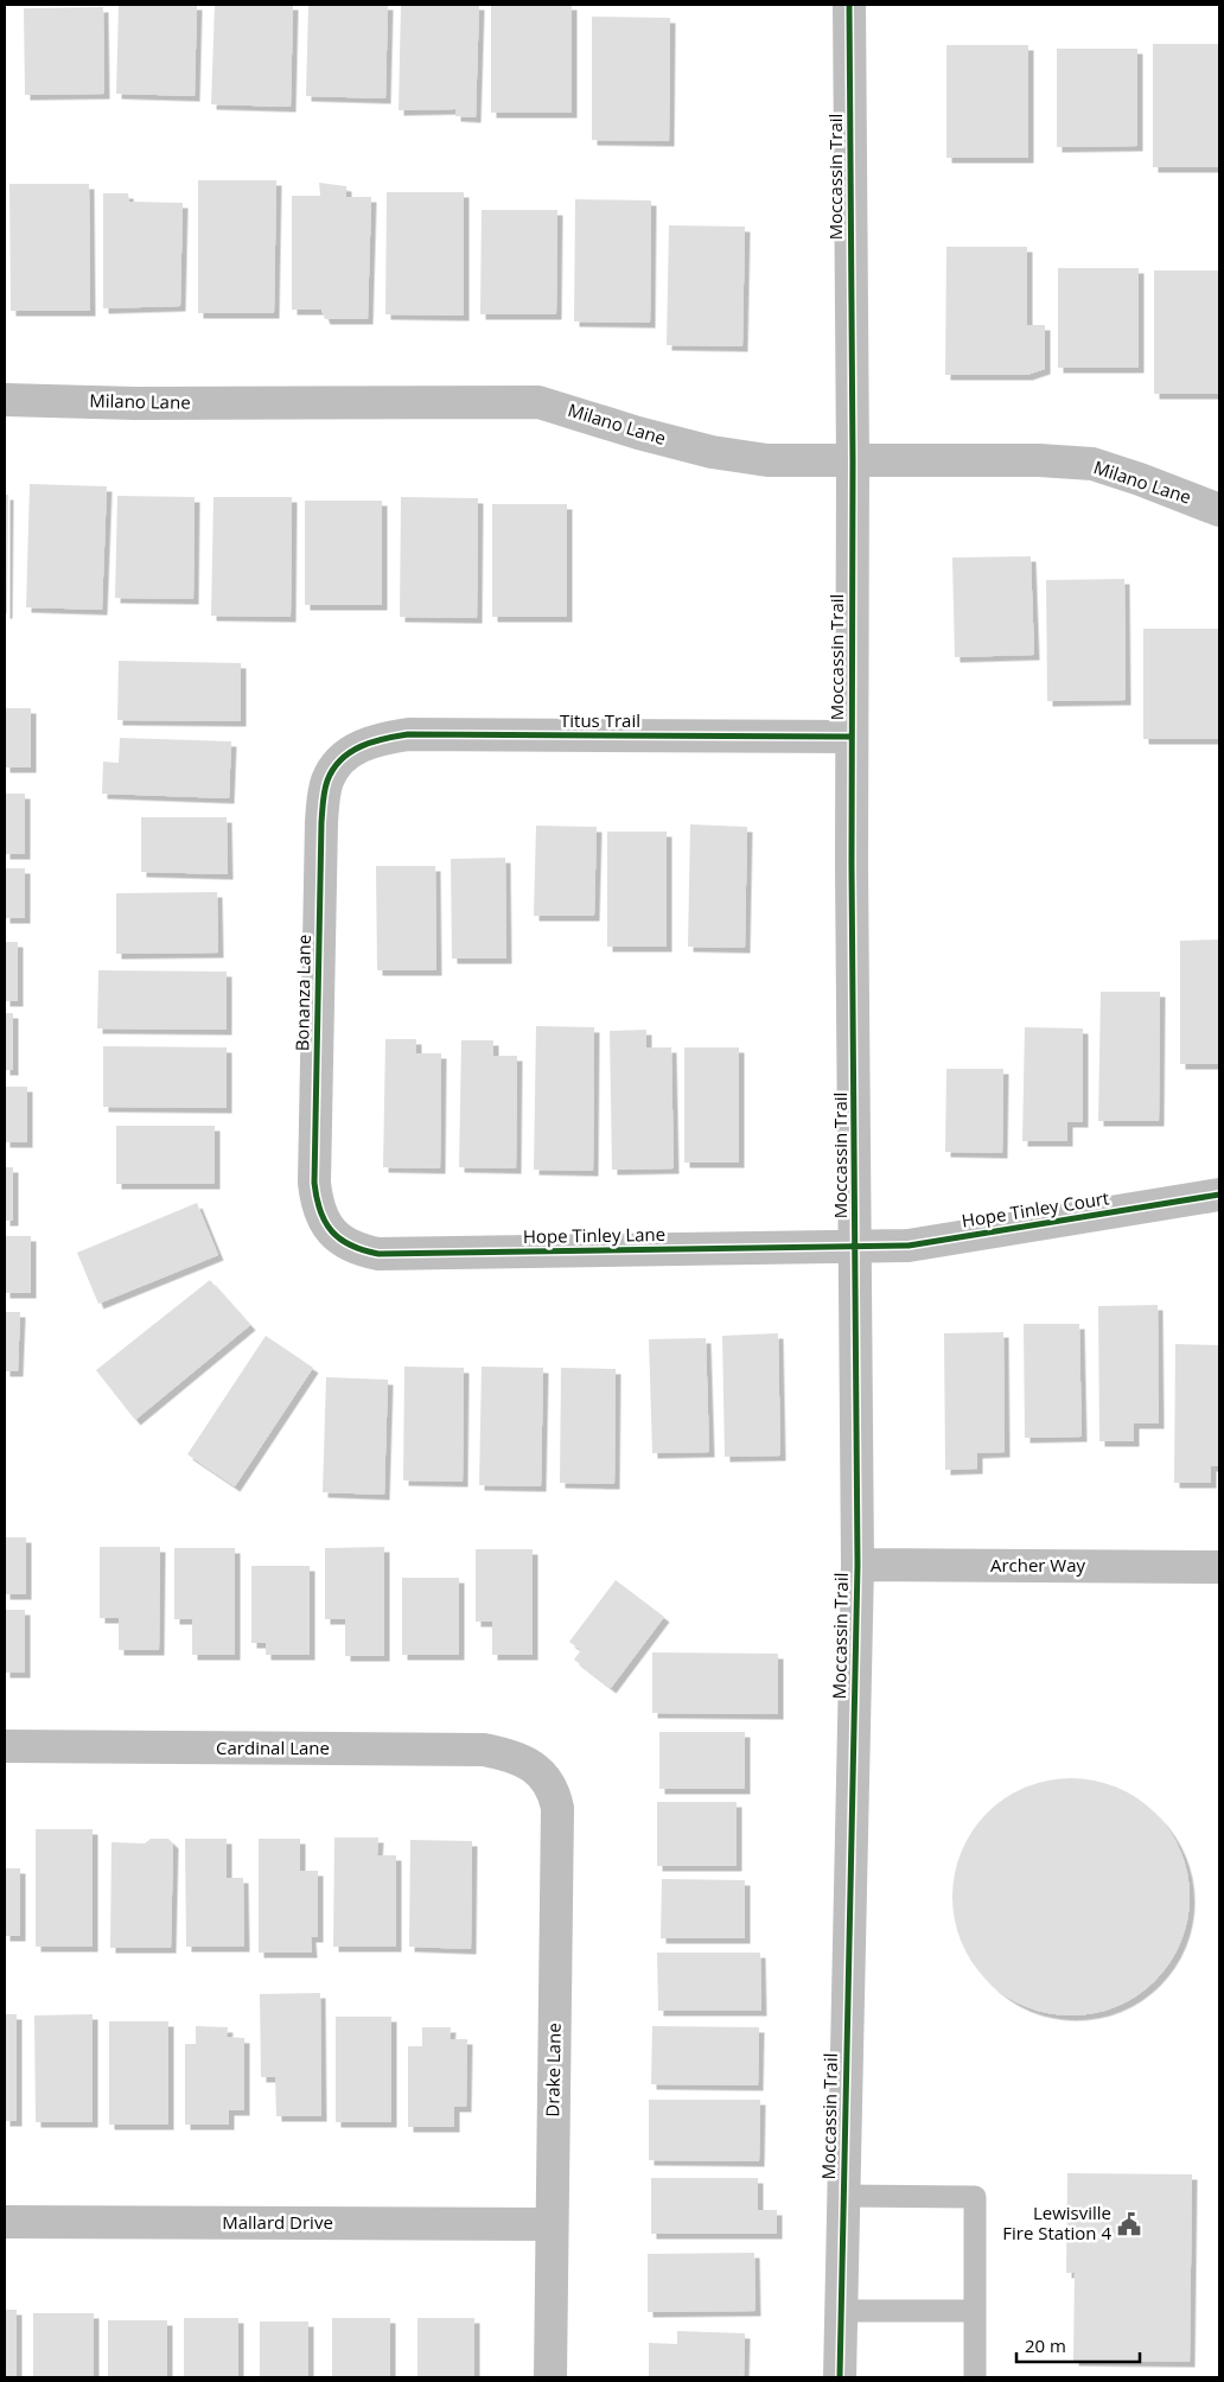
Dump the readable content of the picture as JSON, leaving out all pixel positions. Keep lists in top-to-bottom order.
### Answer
{
  "streets": {
    "street": [
      "Moccassin Trail",
      "Milano Lane",
      "Titus Trail",
      "Bonanza Lane",
      "Hope Tinley Court",
      "Hope Tinley Lane",
      "Archer Way",
      "Cardinal Lane",
      "Drake Lane",
      "Mallard Drive"
    ]
  },
  "crossings": [
    ["Moccassin Trail", "Milano Lane"],
    ["Moccassin Trail", "Titus Trail"],
    ["Moccassin Trail", "Hope Tinley Court"],
    ["Moccassin Trail", "Hope Tinley Lane"],
    ["Moccassin Trail", "Archer Way"],
    ["Titus Trail", "Bonanza Lane"],
    ["Bonanza Lane", "Hope Tinley Lane"],
    ["Hope Tinley Court", "Hope Tinley Lane"],
    ["Cardinal Lane", "Drake Lane"],
    ["Drake Lane", "Mallard Drive"]
  ],
  "places": {
    "public building": ["Lewisville Fire Station 4"]
  },
  "scale_bar": "20 m"
}
